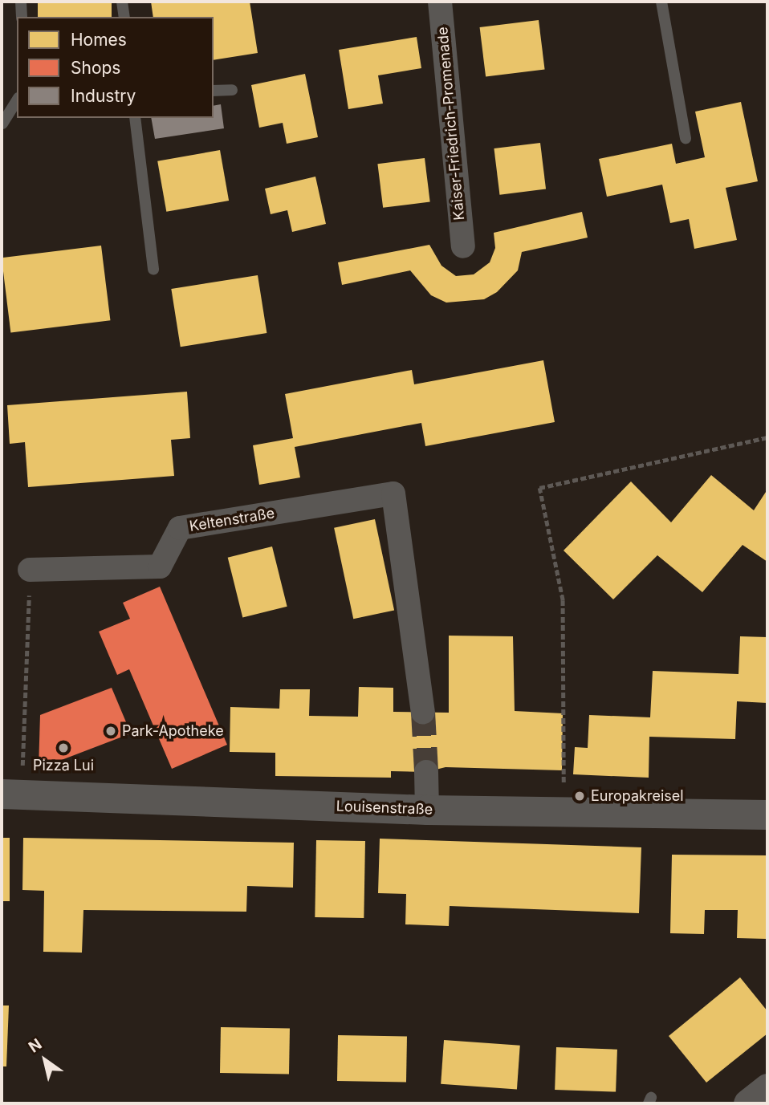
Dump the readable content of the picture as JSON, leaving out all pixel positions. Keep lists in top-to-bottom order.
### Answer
{
  "streets": {
    "street": ["Kaiser-Friedrich-Promenade", "Keltenstraße", "Louisenstraße"]
  },
  "places": ["Park-Apotheke", "Pizza Lui", "Europakreisel"],
  "legend": ["Homes", "Shops", "Industry"],
  "north": "top left"
}
